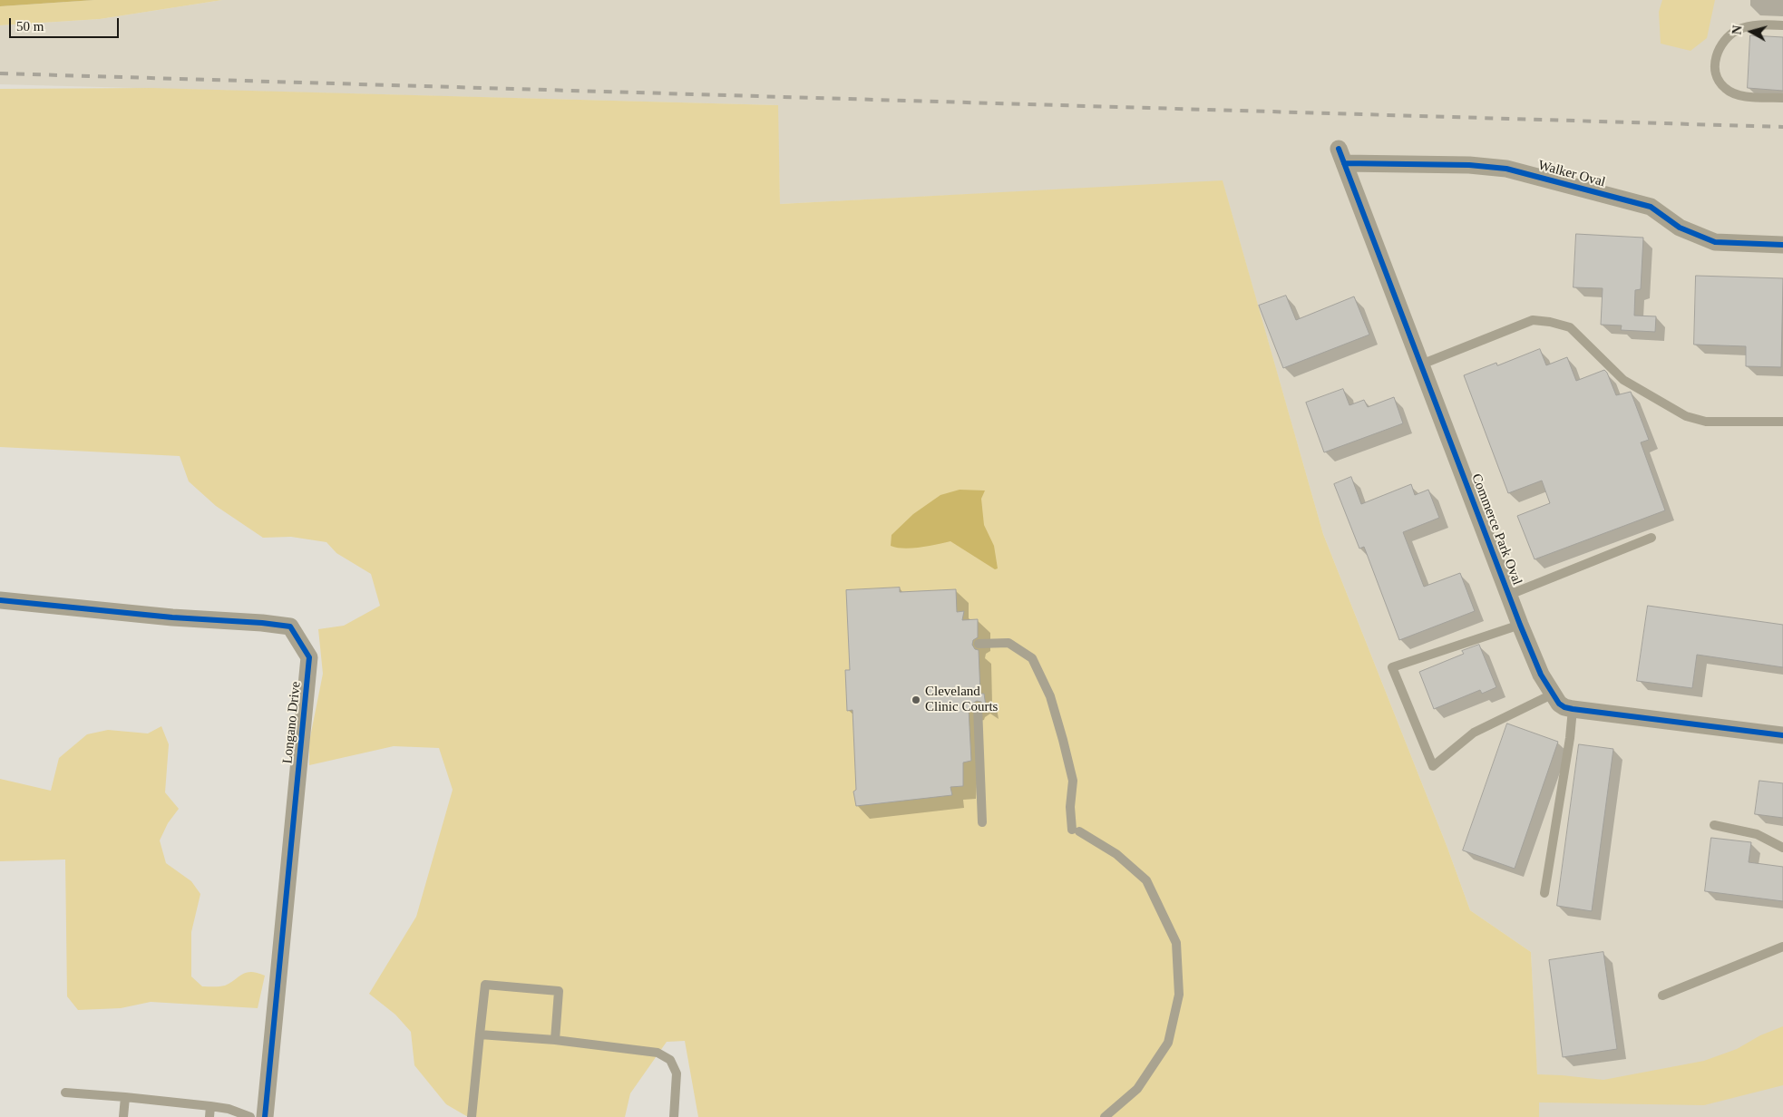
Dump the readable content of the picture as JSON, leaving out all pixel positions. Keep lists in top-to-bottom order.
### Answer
{
  "streets": {
    "street": ["Walker Oval", "Commerce Park Oval", "Longano Drive"]
  },
  "crossings": [
    ["Walker Oval", "Commerce Park Oval"]
  ],
  "places": ["Cleveland Clinic Courts"],
  "scale_bar": "50 m",
  "north": "left"
}
